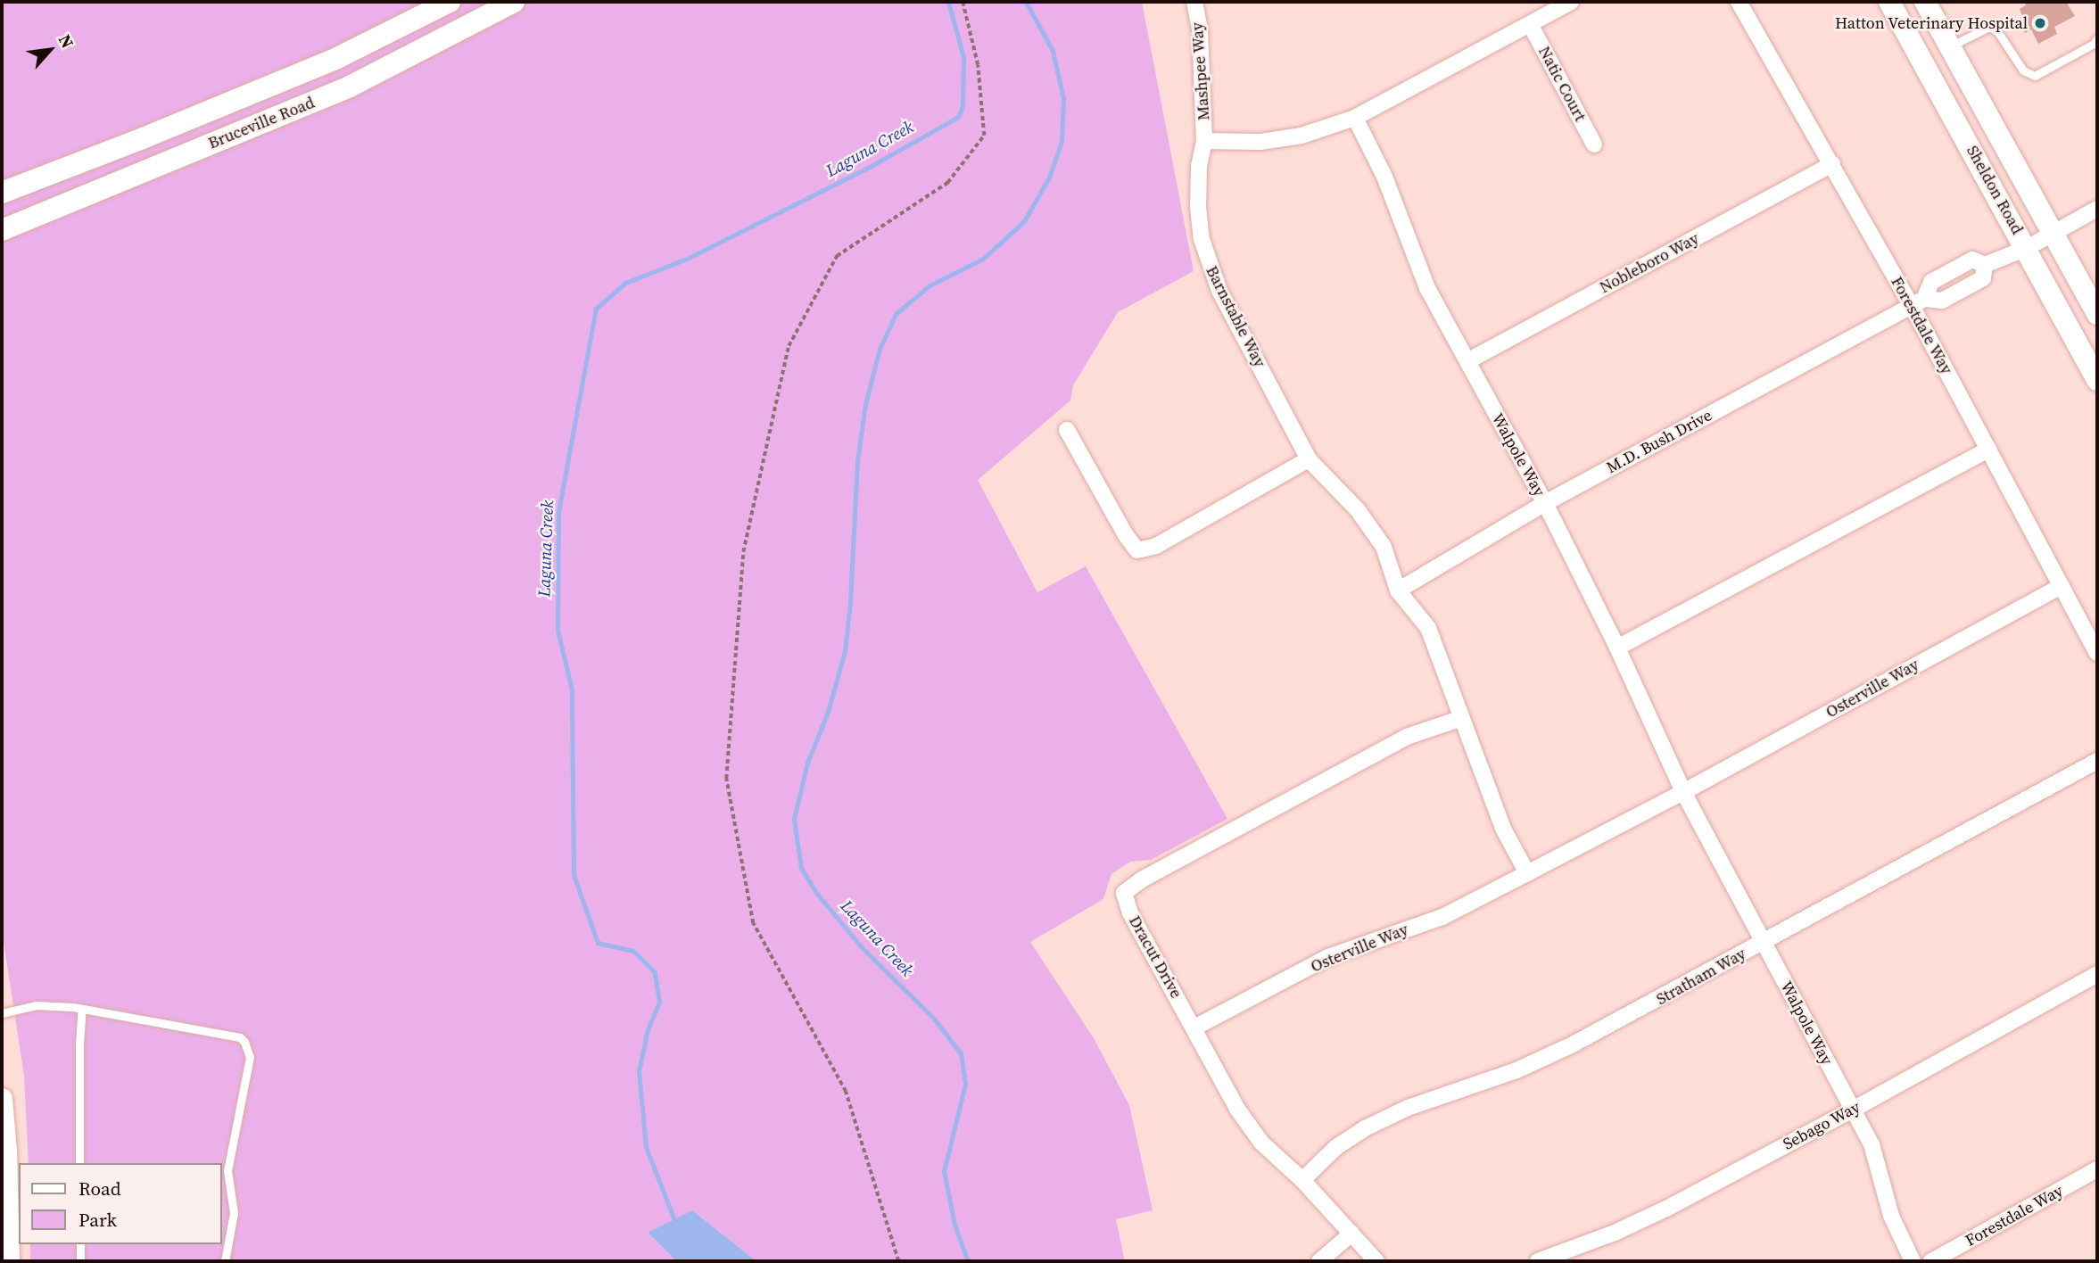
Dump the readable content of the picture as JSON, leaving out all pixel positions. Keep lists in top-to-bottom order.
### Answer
{
  "streets": {
    "main road": ["Bruceville Road", "Sheldon Road"],
    "street": [
      "Mashpee Way",
      "Natic Court",
      "Nobleboro Way",
      "Barnstable Way",
      "Forestdale Way",
      "M.D. Bush Drive",
      "Walpole Way",
      "Osterville Way",
      "Dracut Drive",
      "Stratham Way",
      "Sebago Way"
    ]
  },
  "crossings": [
    ["Mashpee Way", "Barnstable Way"],
    ["Sheldon Road", "M.D. Bush Drive"],
    ["Nobleboro Way", "Forestdale Way"],
    ["Nobleboro Way", "Walpole Way"],
    ["Barnstable Way", "M.D. Bush Drive"],
    ["Forestdale Way", "M.D. Bush Drive"],
    ["Forestdale Way", "Osterville Way"],
    ["M.D. Bush Drive", "Walpole Way"],
    ["Walpole Way", "Osterville Way"],
    ["Walpole Way", "Stratham Way"],
    ["Walpole Way", "Sebago Way"],
    ["Osterville Way", "Dracut Drive"],
    ["Dracut Drive", "Stratham Way"]
  ],
  "water": ["Laguna Creek"],
  "places": ["Hatton Veterinary Hospital"],
  "legend": ["Road", "Park"],
  "north": "top right"
}
